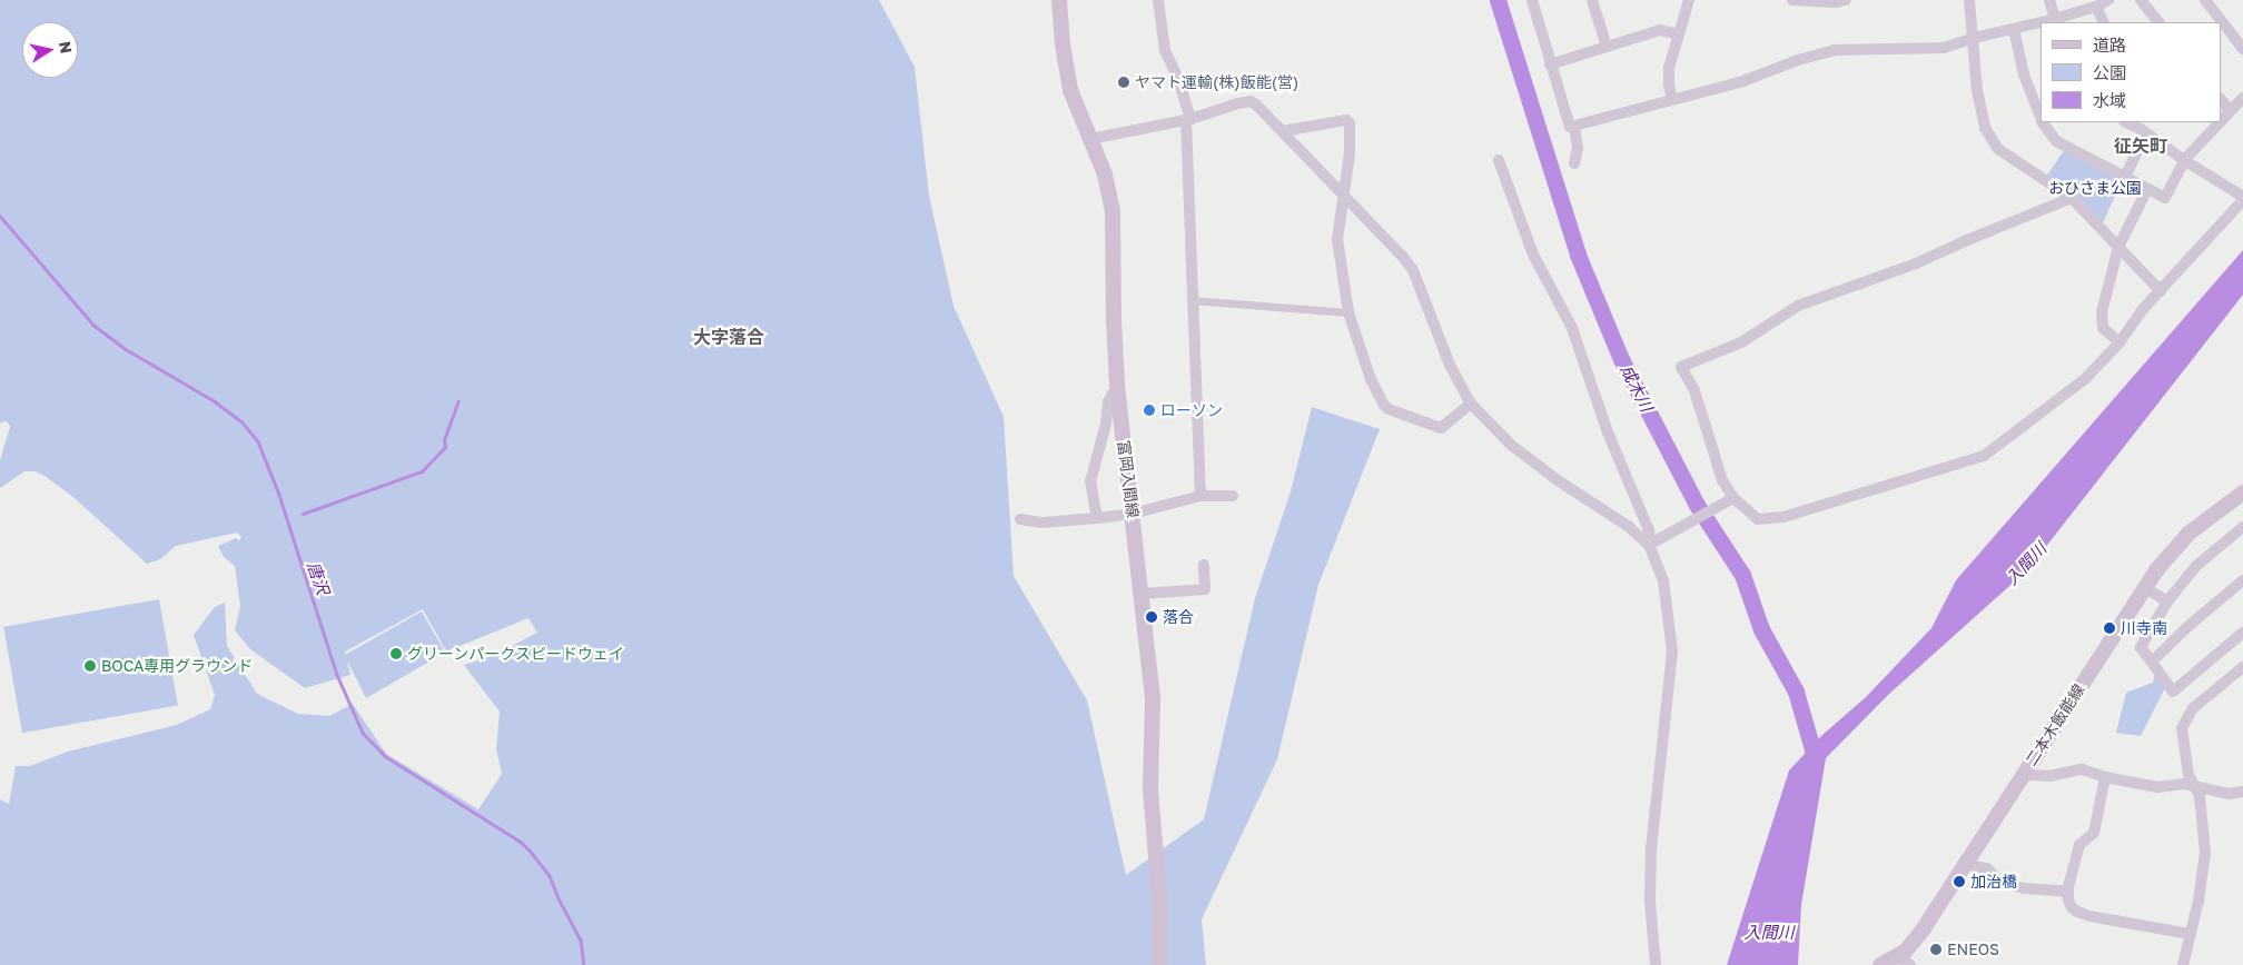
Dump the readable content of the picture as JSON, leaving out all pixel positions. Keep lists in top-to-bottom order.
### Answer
{
  "streets": {
    "main road": ["富岡入間線", "二本木飯能線"]
  },
  "districts": ["征矢町", "大字落合"],
  "water": ["成木川", "入間川", "唐沢"],
  "parks": ["おひさま公園"],
  "places": [
    "ヤマト運輸(株)飯能(営)",
    "ローソン",
    "落合",
    "川寺南",
    "グリーンパークスピードウェイ",
    "BOCA専用グラウンド",
    "加治橋",
    "ENEOS"
  ],
  "legend": ["道路", "公園", "水域"],
  "north": "right"
}
